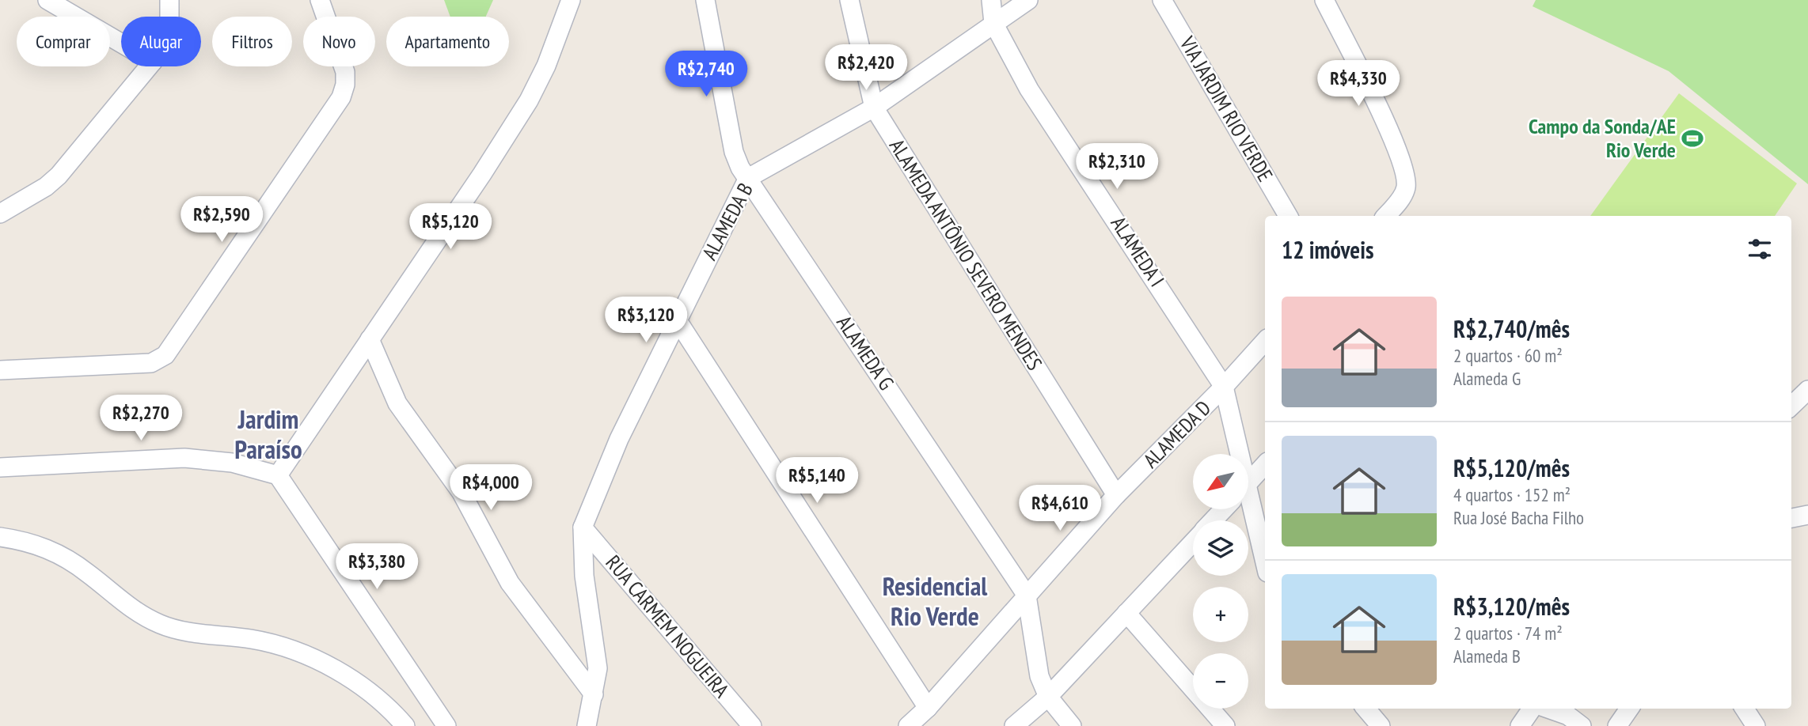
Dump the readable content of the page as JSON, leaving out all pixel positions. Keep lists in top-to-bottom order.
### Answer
{
  "streets": {
    "street": [
      "VIA JARDIM RIO VERDE",
      "ALAMEDA B",
      "ALAMEDA I",
      "ALAMEDA ANTÔNIO SEVERO MENDES",
      "ALAMEDA G",
      "ALAMEDA D",
      "RUA CARMEM NOGUEIRA"
    ]
  },
  "crossings": [
    ["ALAMEDA B", "ALAMEDA I"],
    ["ALAMEDA B", "ALAMEDA ANTÔNIO SEVERO MENDES"],
    ["ALAMEDA B", "ALAMEDA G"],
    ["ALAMEDA B", "RUA CARMEM NOGUEIRA"],
    ["ALAMEDA I", "ALAMEDA D"],
    ["ALAMEDA ANTÔNIO SEVERO MENDES", "ALAMEDA D"],
    ["ALAMEDA G", "ALAMEDA D"]
  ],
  "districts": ["Jardim Paraíso", "Residencial Rio Verde"],
  "places": {
    "sports": ["Campo da Sonda/AE Rio Verde"]
  },
  "north": "bottom left",
  "page": {
    "chip": [
      "Comprar",
      "Alugar",
      "Filtros",
      "Novo",
      "Apartamento"
    ],
    "price": [
      "R$2,420",
      "R$2,740",
      "R$4,330",
      "R$2,310",
      "R$2,590",
      "R$5,120",
      "R$3,120",
      "R$2,270",
      "R$5,140",
      "R$4,000",
      "R$4,610",
      "R$3,380"
    ],
    "heading": "12 imóveis",
    "list": [
      {
        "name": "R$2,740/mês",
        "note": "2 quartos · 60 m² · Alameda G"
      },
      {
        "name": "R$5,120/mês",
        "note": "4 quartos · 152 m² · Rua José Bacha Filho"
      },
      {
        "name": "R$3,120/mês",
        "note": "2 quartos · 74 m² · Alameda B"
      }
    ],
    "map_buttons": ["+", "−"]
  }
}
